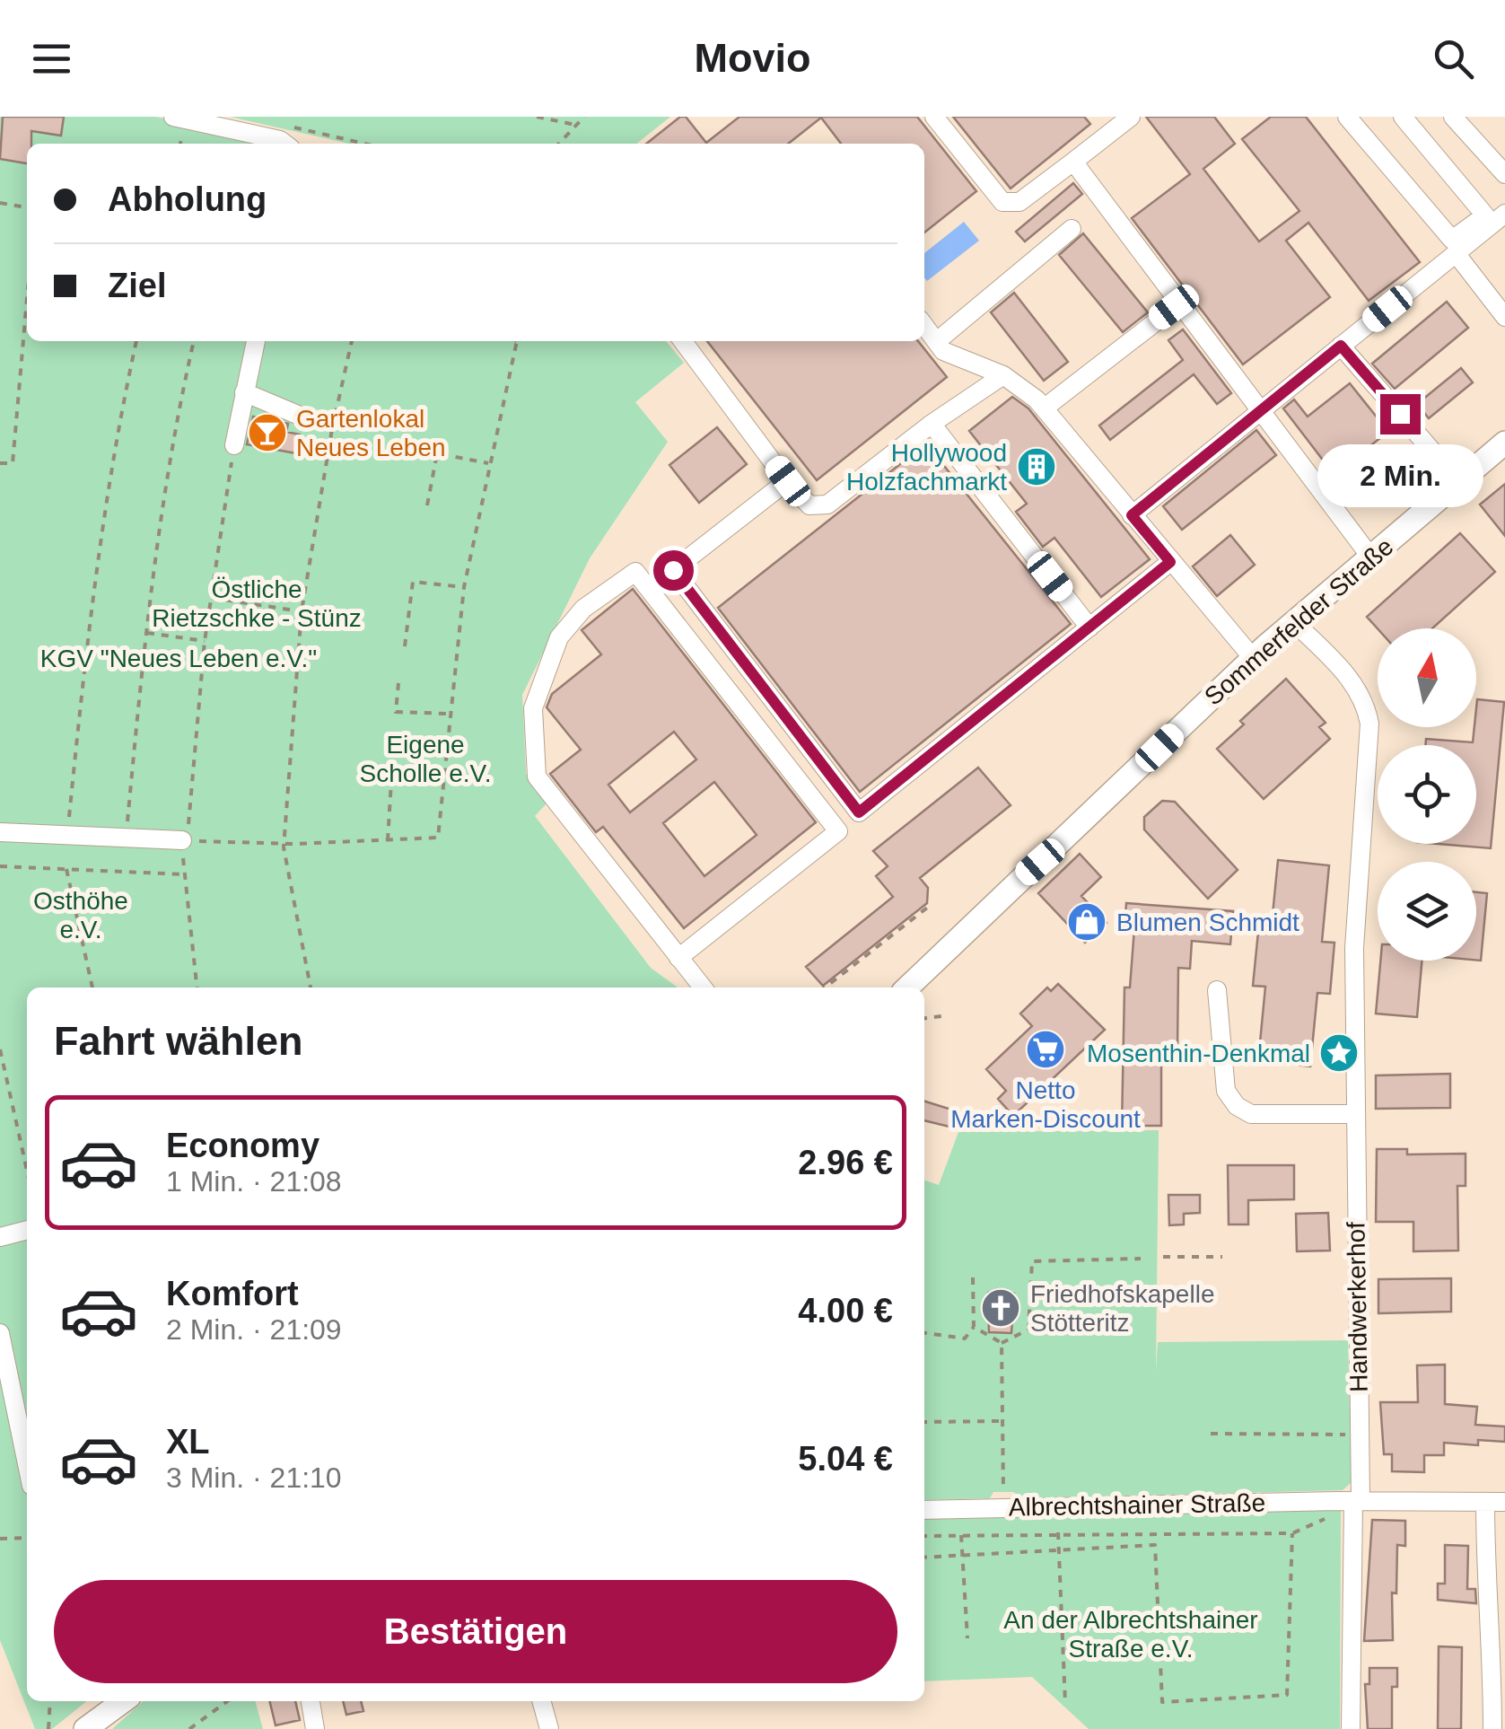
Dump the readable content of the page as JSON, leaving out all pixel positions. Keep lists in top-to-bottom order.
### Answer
{
  "streets": {
    "main road": ["Sommerfelder Straße"],
    "street": ["Handwerkerhof", "Albrechtshainer Straße"]
  },
  "crossings": [
    ["Sommerfelder Straße", "Handwerkerhof"],
    ["Handwerkerhof", "Albrechtshainer Straße"]
  ],
  "parks": [
    "Östliche Rietzschke - Stünz",
    "KGV \"Neues Leben e.V.\"",
    "Eigene Scholle e.V.",
    "Osthöhe e.V.",
    "An der Albrechtshainer Straße e.V."
  ],
  "places": {
    "bar": ["Gartenlokal Neues Leben"],
    "building": ["Hollywood Holzfachmarkt"],
    "shop": ["Blumen Schmidt"],
    "supermarket": ["Netto Marken-Discount"],
    "place": ["Mosenthin-Denkmal"],
    "church": ["Friedhofskapelle Stötteritz"]
  },
  "north": "top",
  "page": {
    "header": "Movio",
    "banner": ["Abholung", "Ziel"],
    "bubble": "2 Min.",
    "heading": "Fahrt wählen",
    "list": [
      {
        "name": "Economy",
        "note": "1 Min. · 21:08",
        "value": "2.96 €"
      },
      {
        "name": "Komfort",
        "note": "2 Min. · 21:09",
        "value": "4.00 €"
      },
      {
        "name": "XL",
        "note": "3 Min. · 21:10",
        "value": "5.04 €"
      }
    ],
    "buttons": "Bestätigen"
  }
}
